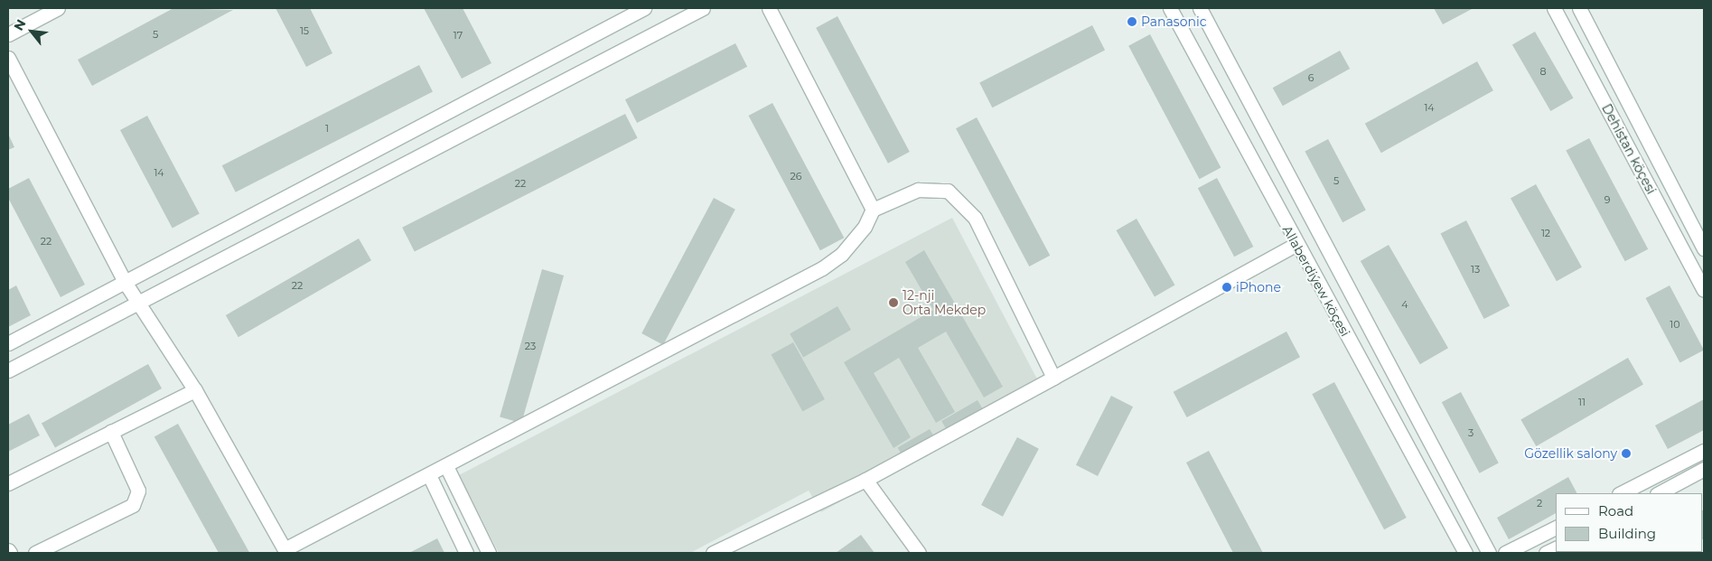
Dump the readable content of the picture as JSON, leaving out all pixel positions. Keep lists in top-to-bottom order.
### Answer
{
  "streets": {
    "street": ["Dehistan köçesi", "Allaberdiýew köçesi"]
  },
  "places": [
    "Panasonic",
    "iPhone",
    "12-nji Orta Mekdep",
    "Gözellik salony"
  ],
  "house_numbers": [
    "15",
    "5",
    "17",
    "8",
    "6",
    "14",
    "1",
    "14",
    "26",
    "5",
    "22",
    "9",
    "12",
    "22",
    "13",
    "22",
    "4",
    "10",
    "23",
    "11",
    "3",
    "2"
  ],
  "legend": ["Road", "Building"],
  "north": "top left"
}
